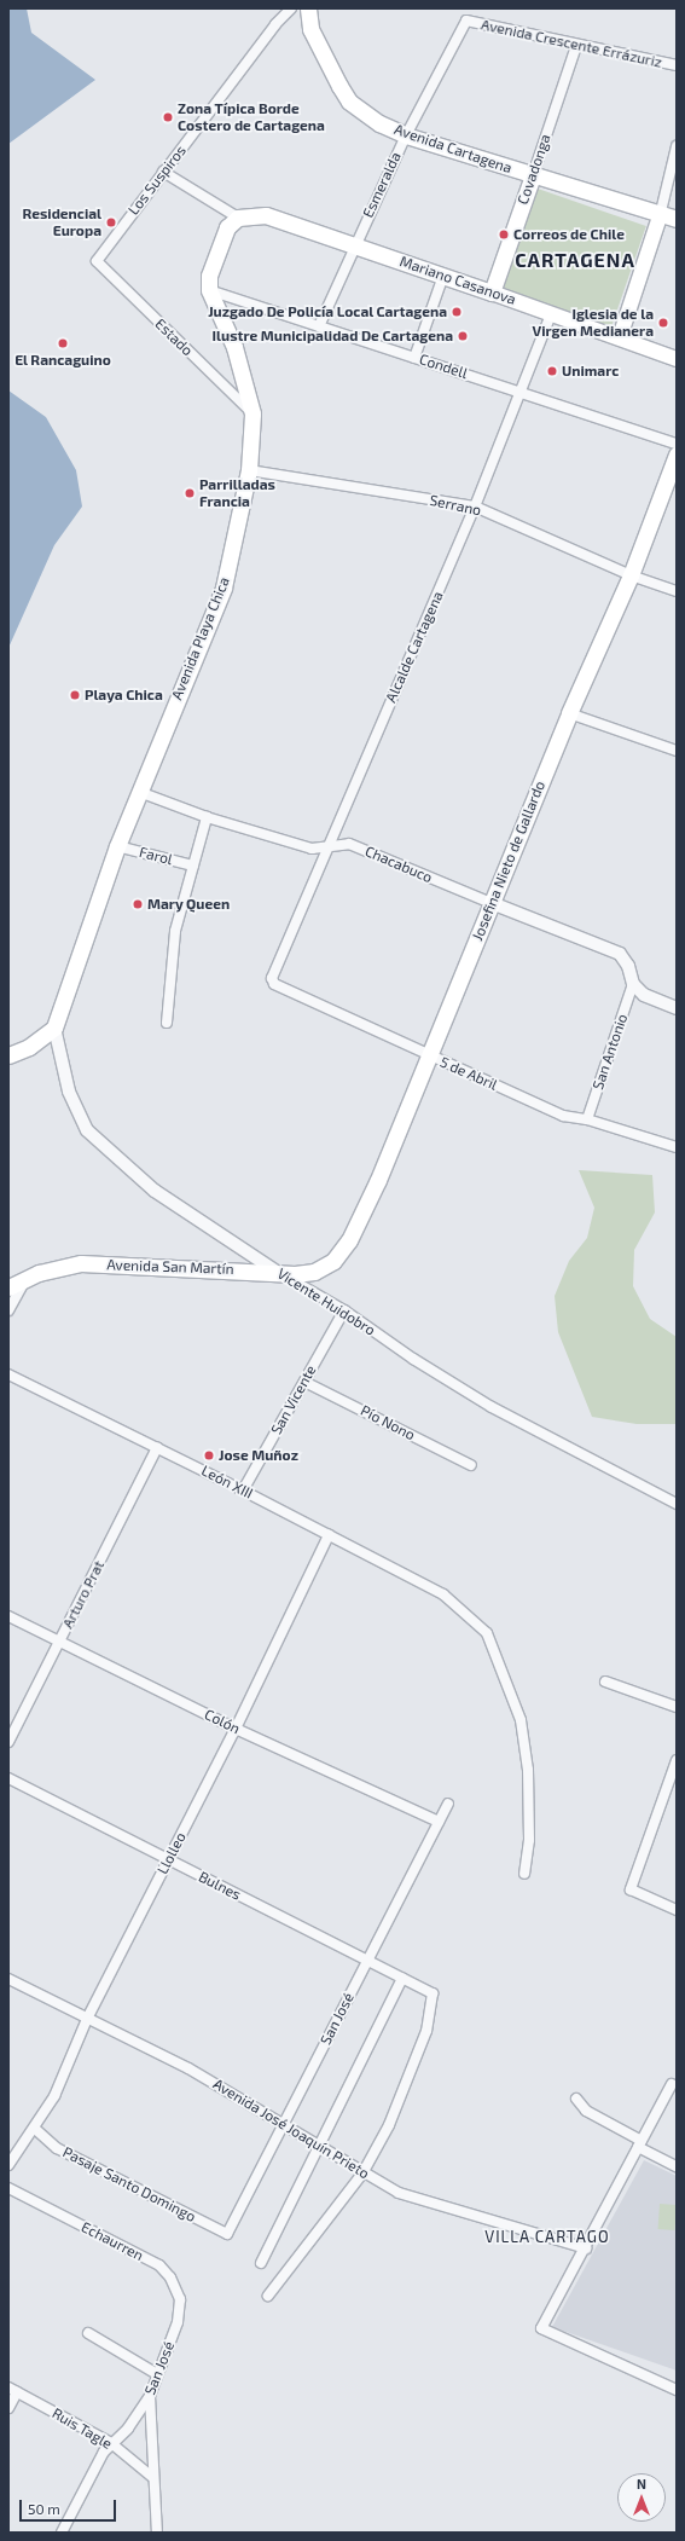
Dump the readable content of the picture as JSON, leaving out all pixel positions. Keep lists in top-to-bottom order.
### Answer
{
  "streets": {
    "main road": [
      "Avenida Cartagena",
      "Covadonga",
      "Mariano Casanova",
      "Avenida Playa Chica",
      "Josefina Nieto de Gallardo",
      "Avenida San Martín"
    ],
    "street": [
      "Avenida Crescente Errázuriz",
      "Los Suspiros",
      "Esmeralda",
      "Estado",
      "Condell",
      "Serrano",
      "Alcalde Cartagena",
      "Farol",
      "Chacabuco",
      "San Antonio",
      "5 de Abril",
      "Vicente Huidobro",
      "San Vicente",
      "Pío Nono",
      "León XIII",
      "Arturo Prat",
      "Colón",
      "Llolleo",
      "Bulnes",
      "San José",
      "Avenida José Joaquín Prieto",
      "Pasaje Santo Domingo",
      "Echaurren",
      "Ruis Tagle"
    ]
  },
  "crossings": [
    ["Avenida Crescente Errázuriz", "Covadonga"],
    ["Avenida Crescente Errázuriz", "Esmeralda"],
    ["Avenida Cartagena", "Covadonga"],
    ["Avenida Cartagena", "Esmeralda"],
    ["Covadonga", "Mariano Casanova"],
    ["Los Suspiros", "Estado"],
    ["Esmeralda", "Mariano Casanova"],
    ["Esmeralda", "Condell"],
    ["Mariano Casanova", "Alcalde Cartagena"],
    ["Estado", "Avenida Playa Chica"],
    ["Condell", "Avenida Playa Chica"],
    ["Condell", "Alcalde Cartagena"],
    ["Serrano", "Avenida Playa Chica"],
    ["Serrano", "Alcalde Cartagena"],
    ["Serrano", "Josefina Nieto de Gallardo"],
    ["Avenida Playa Chica", "Farol"],
    ["Avenida Playa Chica", "Chacabuco"],
    ["Avenida Playa Chica", "Vicente Huidobro"],
    ["Alcalde Cartagena", "Chacabuco"],
    ["Alcalde Cartagena", "5 de Abril"],
    ["Josefina Nieto de Gallardo", "Chacabuco"],
    ["Josefina Nieto de Gallardo", "5 de Abril"],
    ["Josefina Nieto de Gallardo", "Avenida San Martín"],
    ["Chacabuco", "San Antonio"],
    ["San Antonio", "5 de Abril"],
    ["Avenida San Martín", "Vicente Huidobro"],
    ["Vicente Huidobro", "San Vicente"],
    ["San Vicente", "Pío Nono"],
    ["San Vicente", "León XIII"],
    ["León XIII", "Arturo Prat"],
    ["León XIII", "Llolleo"],
    ["Arturo Prat", "Colón"],
    ["Colón", "Llolleo"],
    ["Colón", "San José"],
    ["Llolleo", "Bulnes"],
    ["Llolleo", "Avenida José Joaquín Prieto"],
    ["Llolleo", "Pasaje Santo Domingo"],
    ["Bulnes", "San José"],
    ["Bulnes", "Avenida José Joaquín Prieto"],
    ["San José", "Avenida José Joaquín Prieto"],
    ["San José", "Pasaje Santo Domingo"],
    ["San José", "Echaurren"],
    ["San José", "Ruis Tagle"]
  ],
  "districts": ["CARTAGENA", "VILLA CARTAGO"],
  "places": [
    "Zona Típica Borde Costero de Cartagena",
    "Residencial Europa",
    "Correos de Chile",
    "Juzgado De Policía Local Cartagena",
    "Iglesia de la Virgen Medianera",
    "Ilustre Municipalidad De Cartagena",
    "El Rancaguino",
    "Unimarc",
    "Parrilladas Francia",
    "Playa Chica",
    "Mary Queen",
    "Jose Muñoz"
  ],
  "scale_bar": "50 m",
  "north": "top"
}
